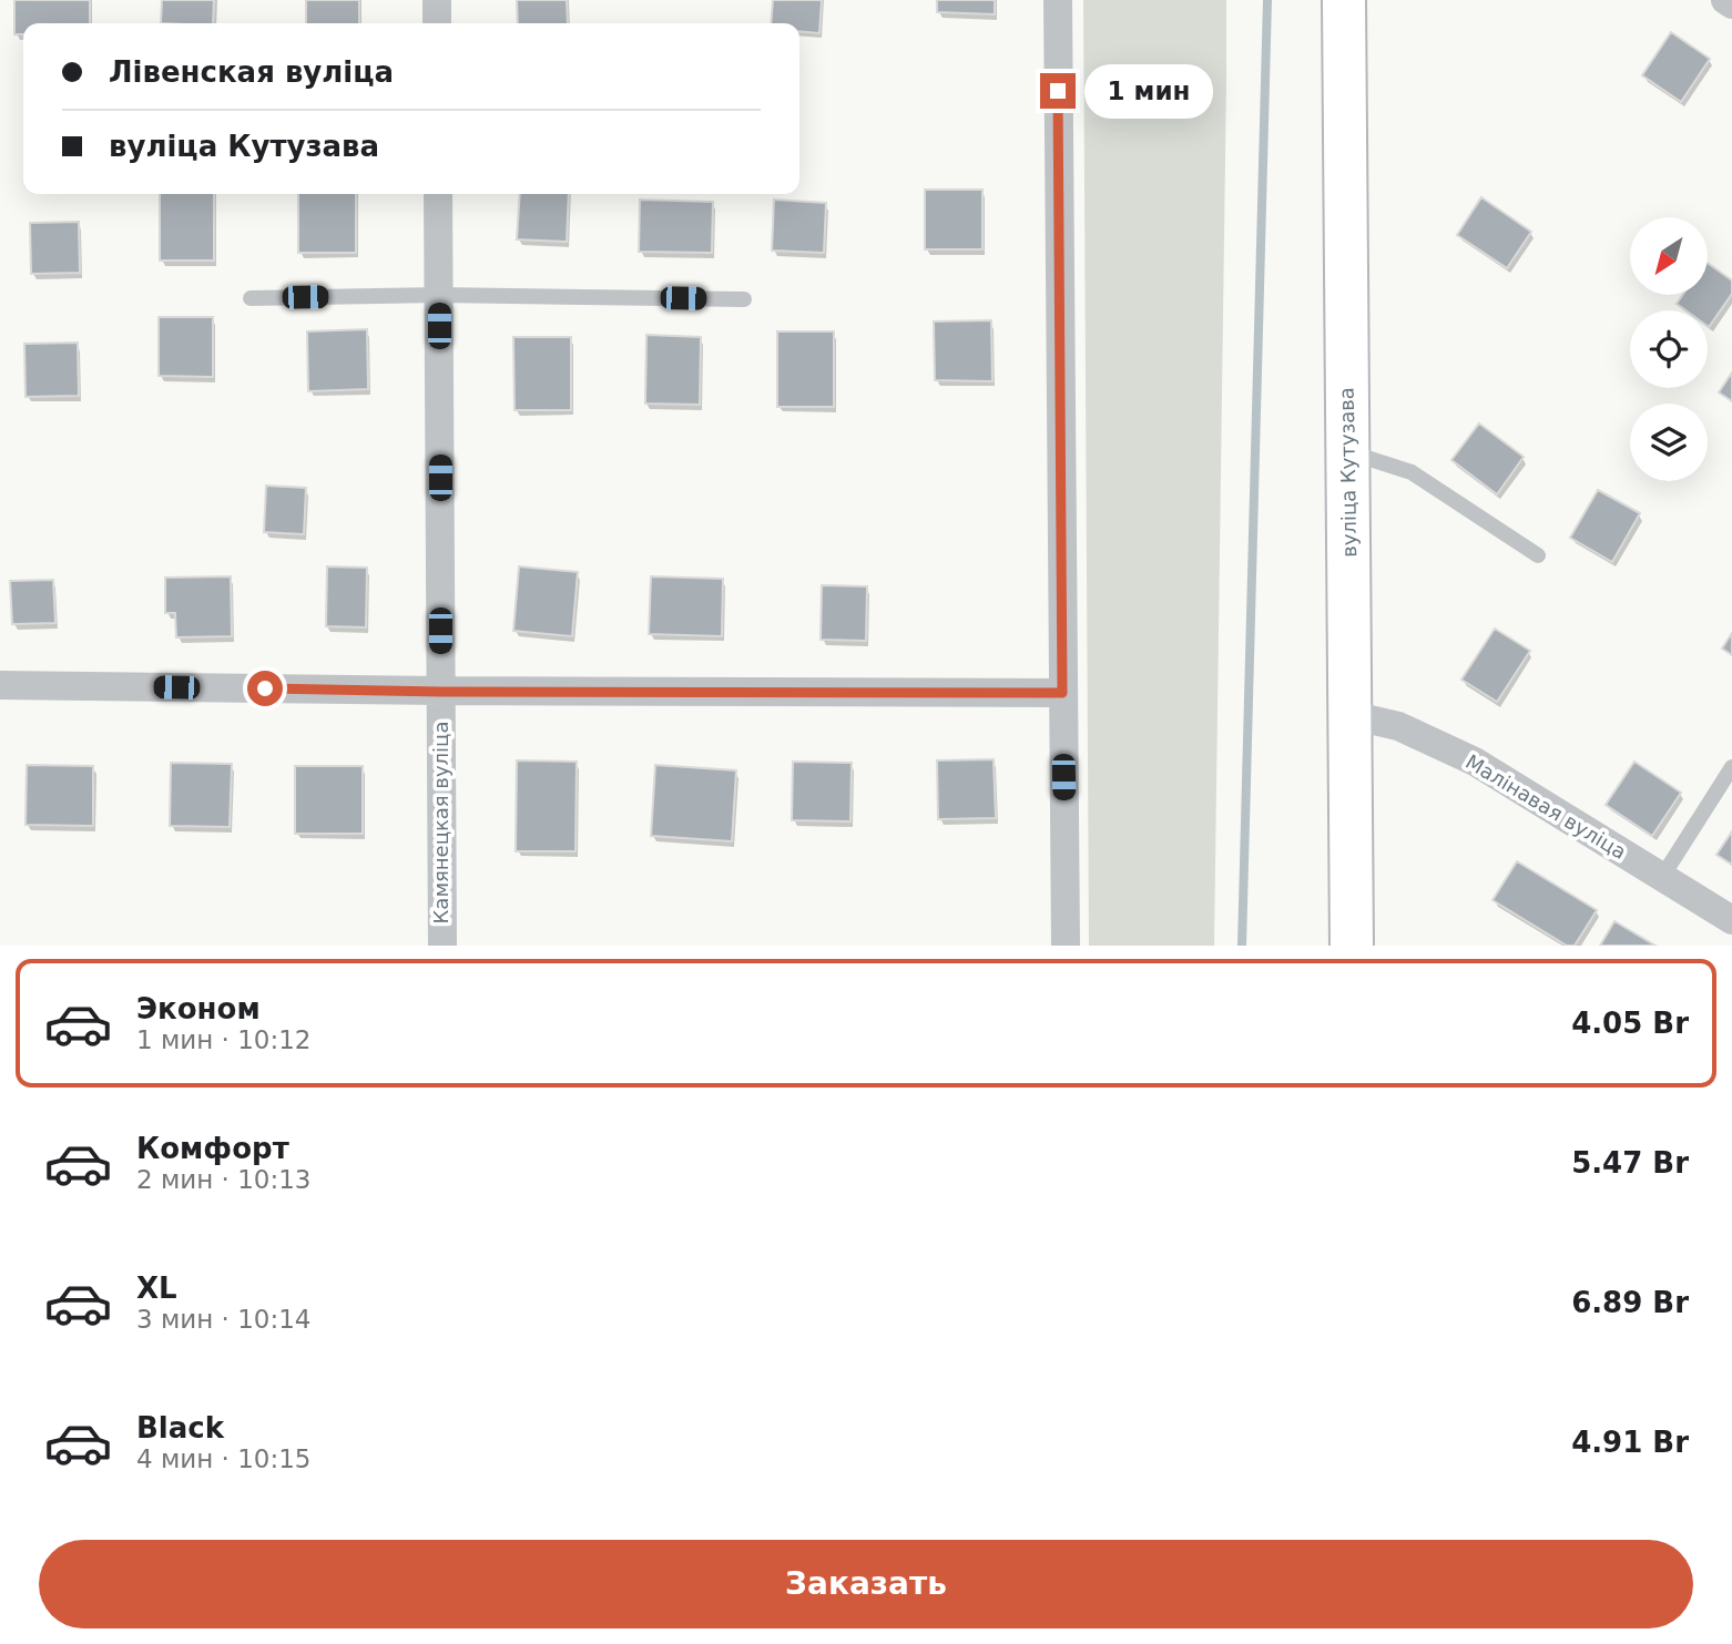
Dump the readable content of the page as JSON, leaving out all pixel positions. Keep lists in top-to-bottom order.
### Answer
{
  "streets": {
    "main road": ["вуліца Кутузава"],
    "street": ["Малінавая вуліца", "Камянецкая вуліца"]
  },
  "crossings": [
    ["вуліца Кутузава", "Малінавая вуліца"]
  ],
  "north": "bottom left",
  "page": {
    "banner": ["Лівенская вуліца", "вуліца Кутузава"],
    "bubble": "1 мин",
    "list": [
      {
        "name": "Эконом",
        "note": "1 мин · 10:12",
        "value": "4.05 Br"
      },
      {
        "name": "Комфорт",
        "note": "2 мин · 10:13",
        "value": "5.47 Br"
      },
      {
        "name": "XL",
        "note": "3 мин · 10:14",
        "value": "6.89 Br"
      },
      {
        "name": "Black",
        "note": "4 мин · 10:15",
        "value": "4.91 Br"
      }
    ],
    "buttons": "Заказать"
  }
}
